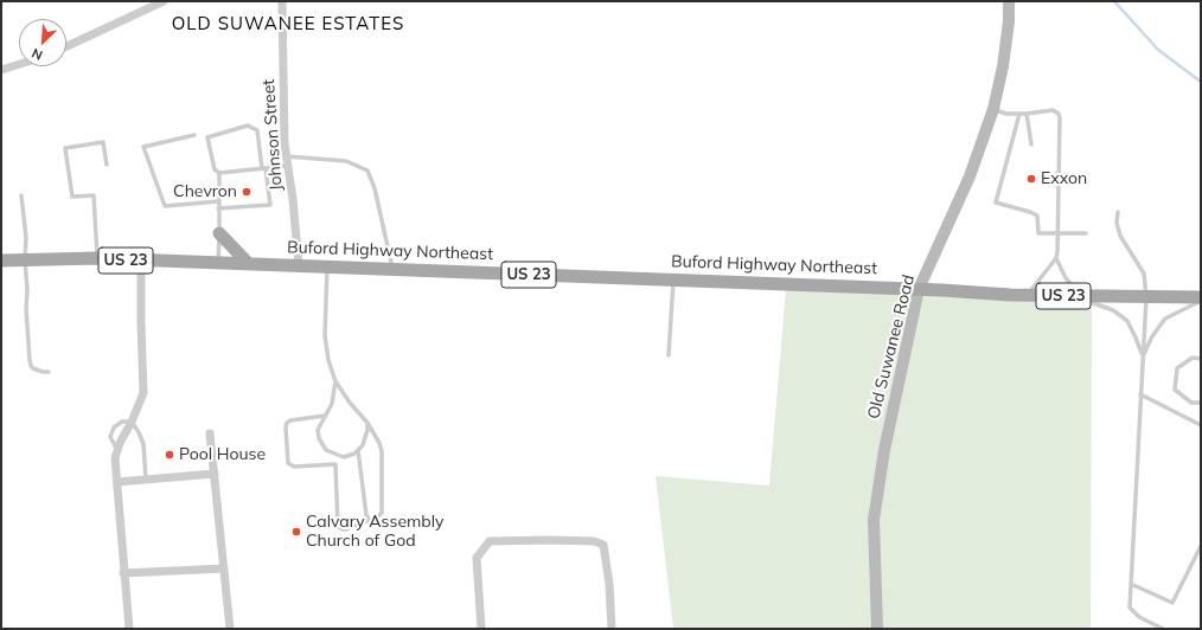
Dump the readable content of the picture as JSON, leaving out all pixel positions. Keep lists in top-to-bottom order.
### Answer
{
  "streets": {
    "main road": ["Buford Highway Northeast", "US 23"],
    "street": ["Johnson Street", "Old Suwanee Road"]
  },
  "crossings": [
    ["Johnson Street", "Buford Highway Northeast"],
    ["Buford Highway Northeast", "US 23"],
    ["Buford Highway Northeast", "Old Suwanee Road"],
    ["US 23", "Old Suwanee Road"]
  ],
  "districts": ["OLD SUWANEE ESTATES"],
  "places": [
    "Exxon",
    "Chevron",
    "Pool House",
    "Calvary Assembly Church of God"
  ],
  "north": "bottom left"
}
